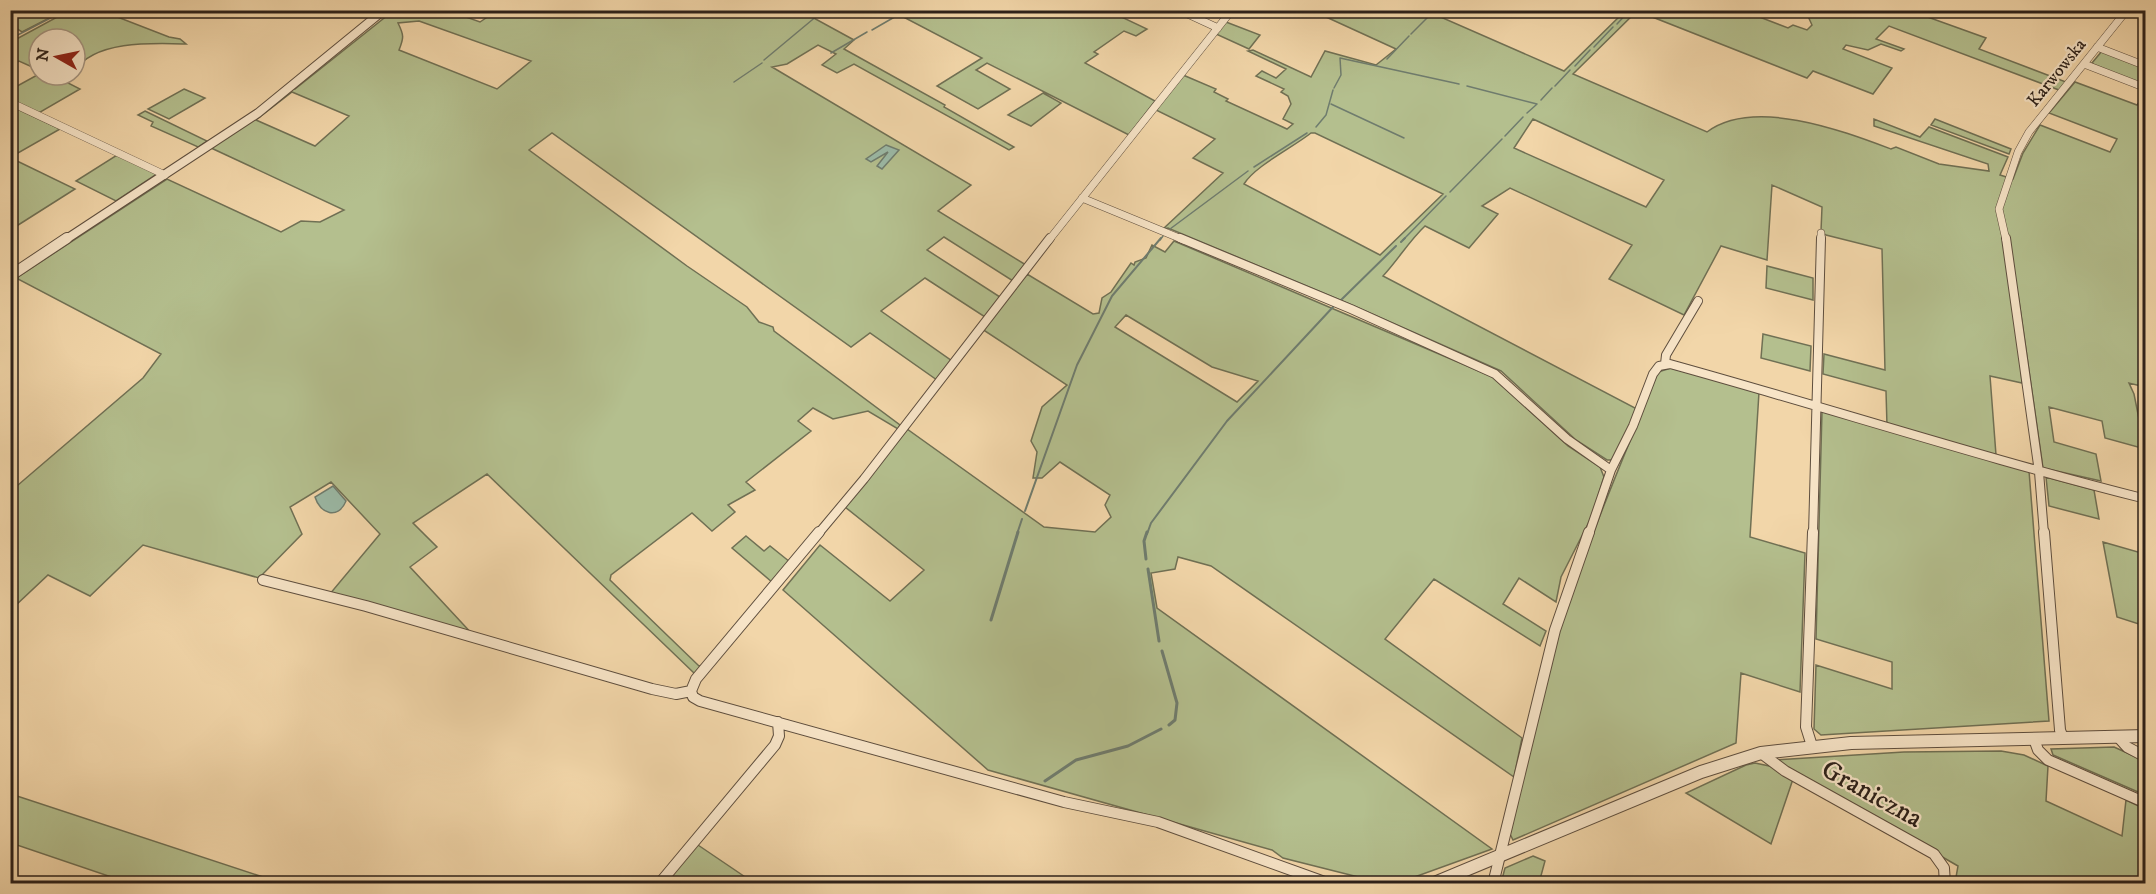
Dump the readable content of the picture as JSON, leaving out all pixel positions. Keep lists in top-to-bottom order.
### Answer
{
  "streets": {
    "street": ["Karwowska", "Graniczna"]
  },
  "north": "left"
}
